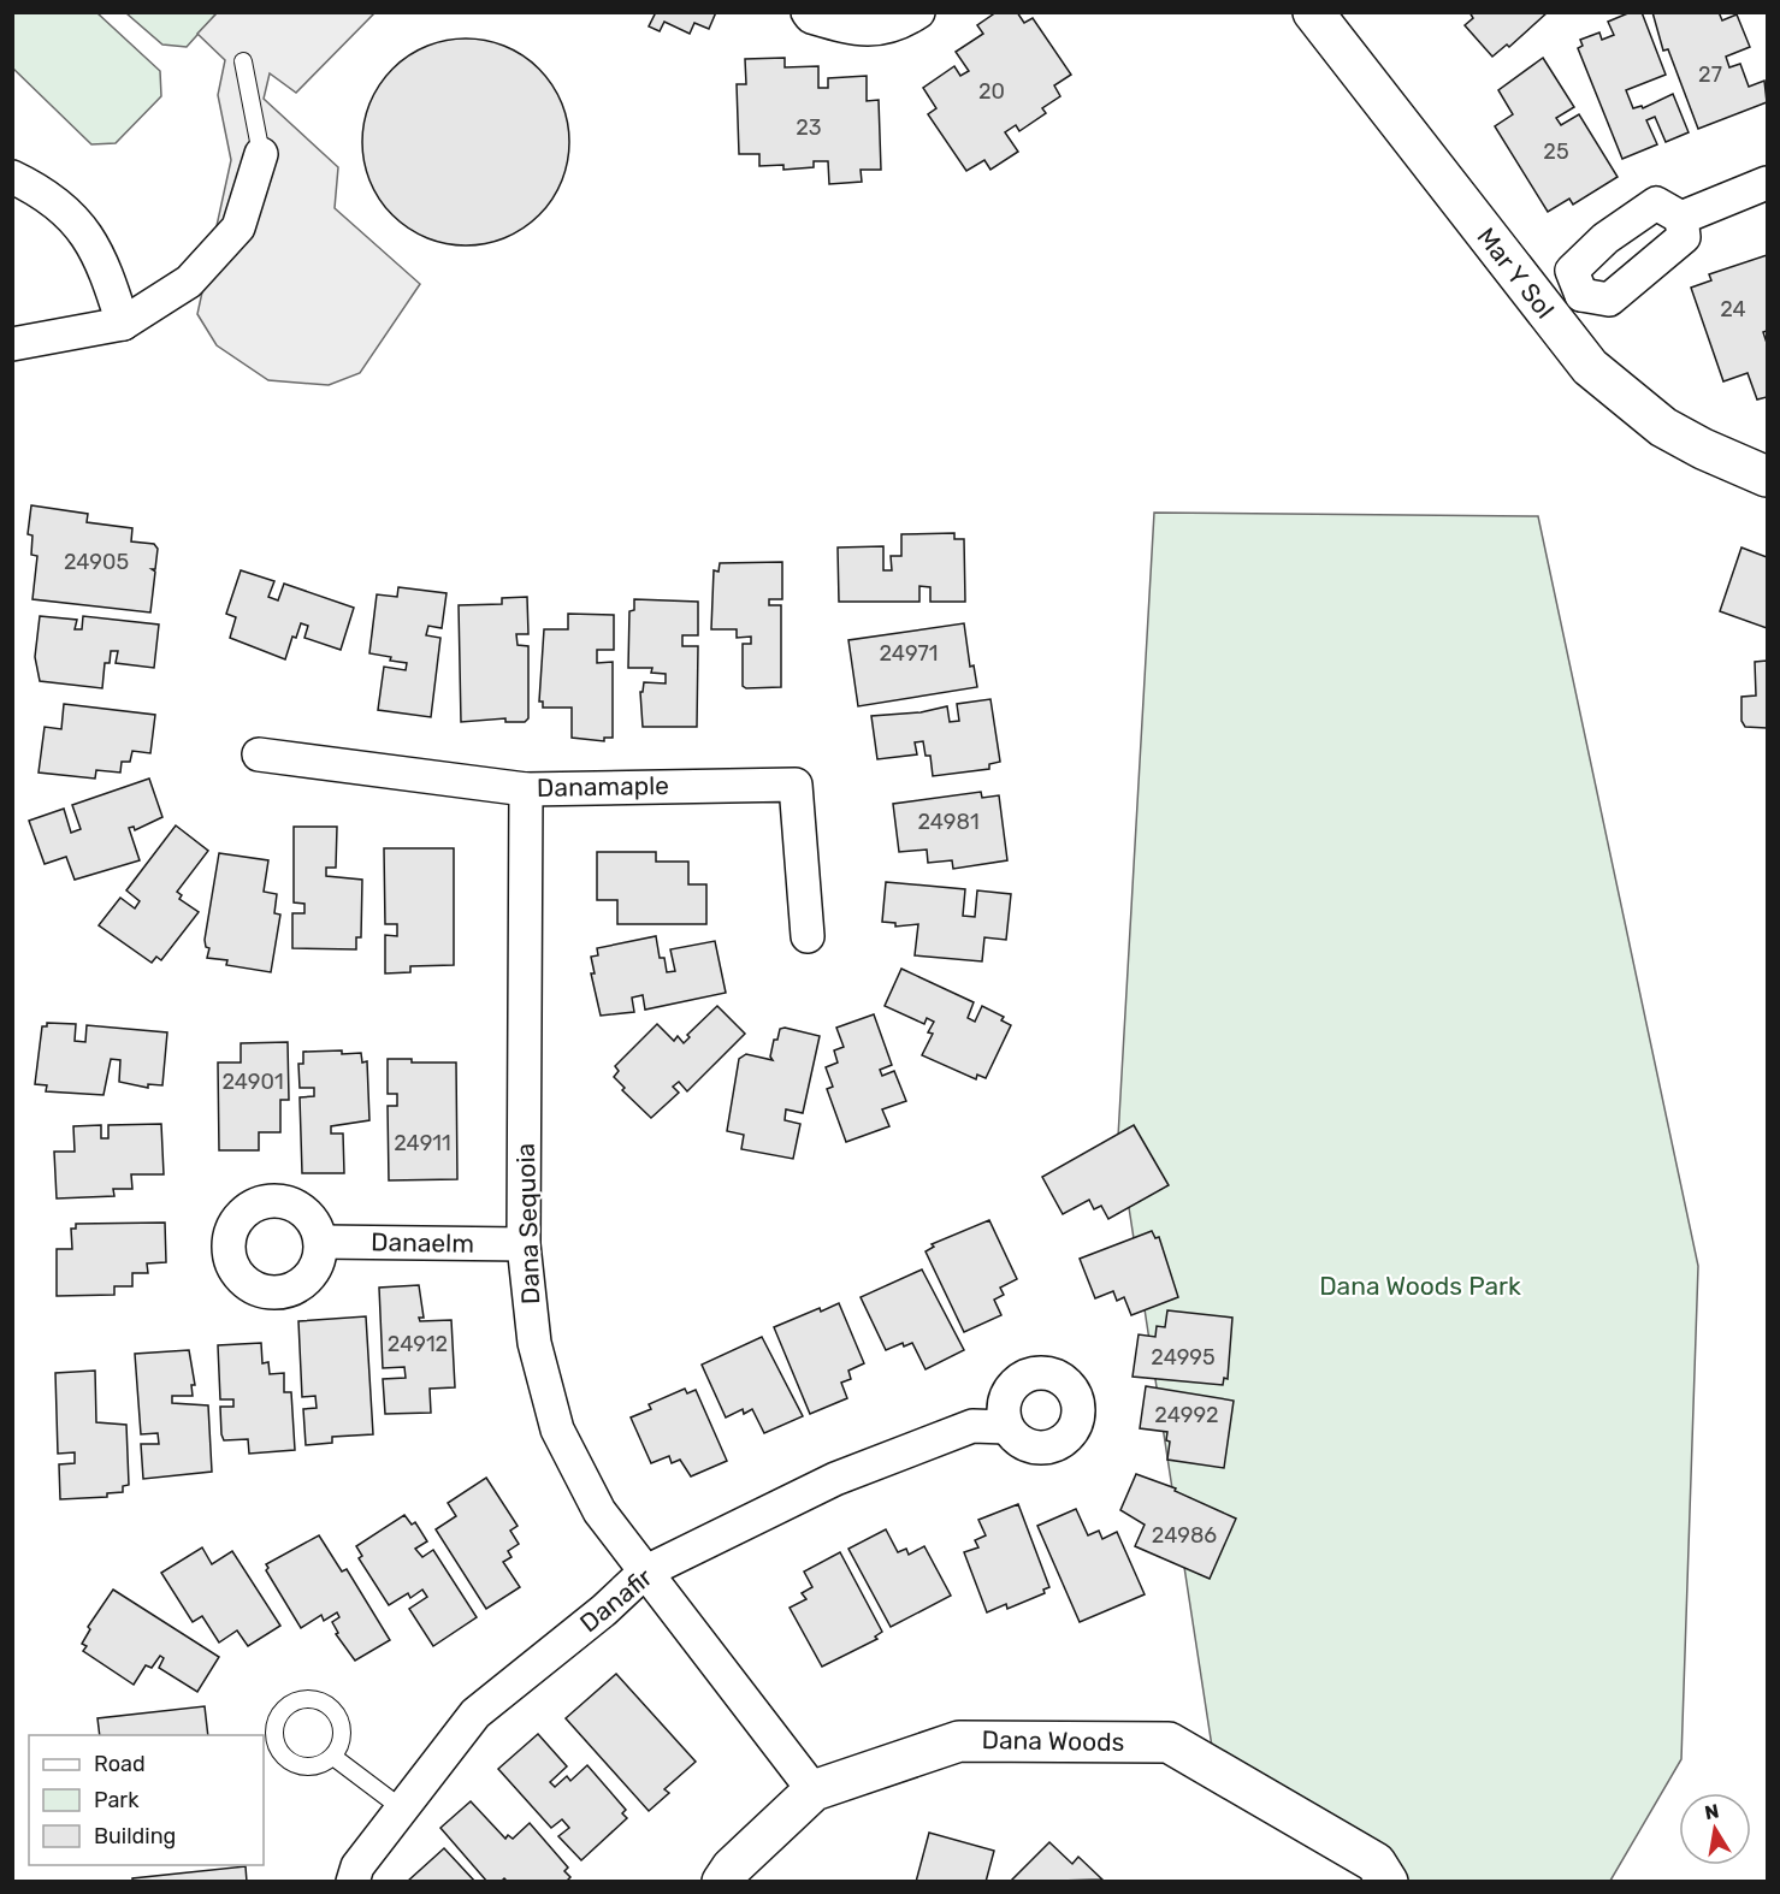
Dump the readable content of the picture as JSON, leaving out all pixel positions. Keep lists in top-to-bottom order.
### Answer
{
  "streets": {
    "street": [
      "Mar Y Sol",
      "Danamaple",
      "Dana Sequoia",
      "Danaelm",
      "Danafir",
      "Dana Woods"
    ]
  },
  "crossings": [
    ["Danamaple", "Dana Sequoia"],
    ["Dana Sequoia", "Danaelm"],
    ["Dana Sequoia", "Danafir"],
    ["Dana Sequoia", "Dana Woods"]
  ],
  "parks": ["Dana Woods Park"],
  "house_numbers": [
    "27",
    "20",
    "23",
    "25",
    "24",
    "24905",
    "24971",
    "24981",
    "24901",
    "24911",
    "24912",
    "24995",
    "24992",
    "24986"
  ],
  "legend": ["Road", "Park", "Building"],
  "north": "top"
}
